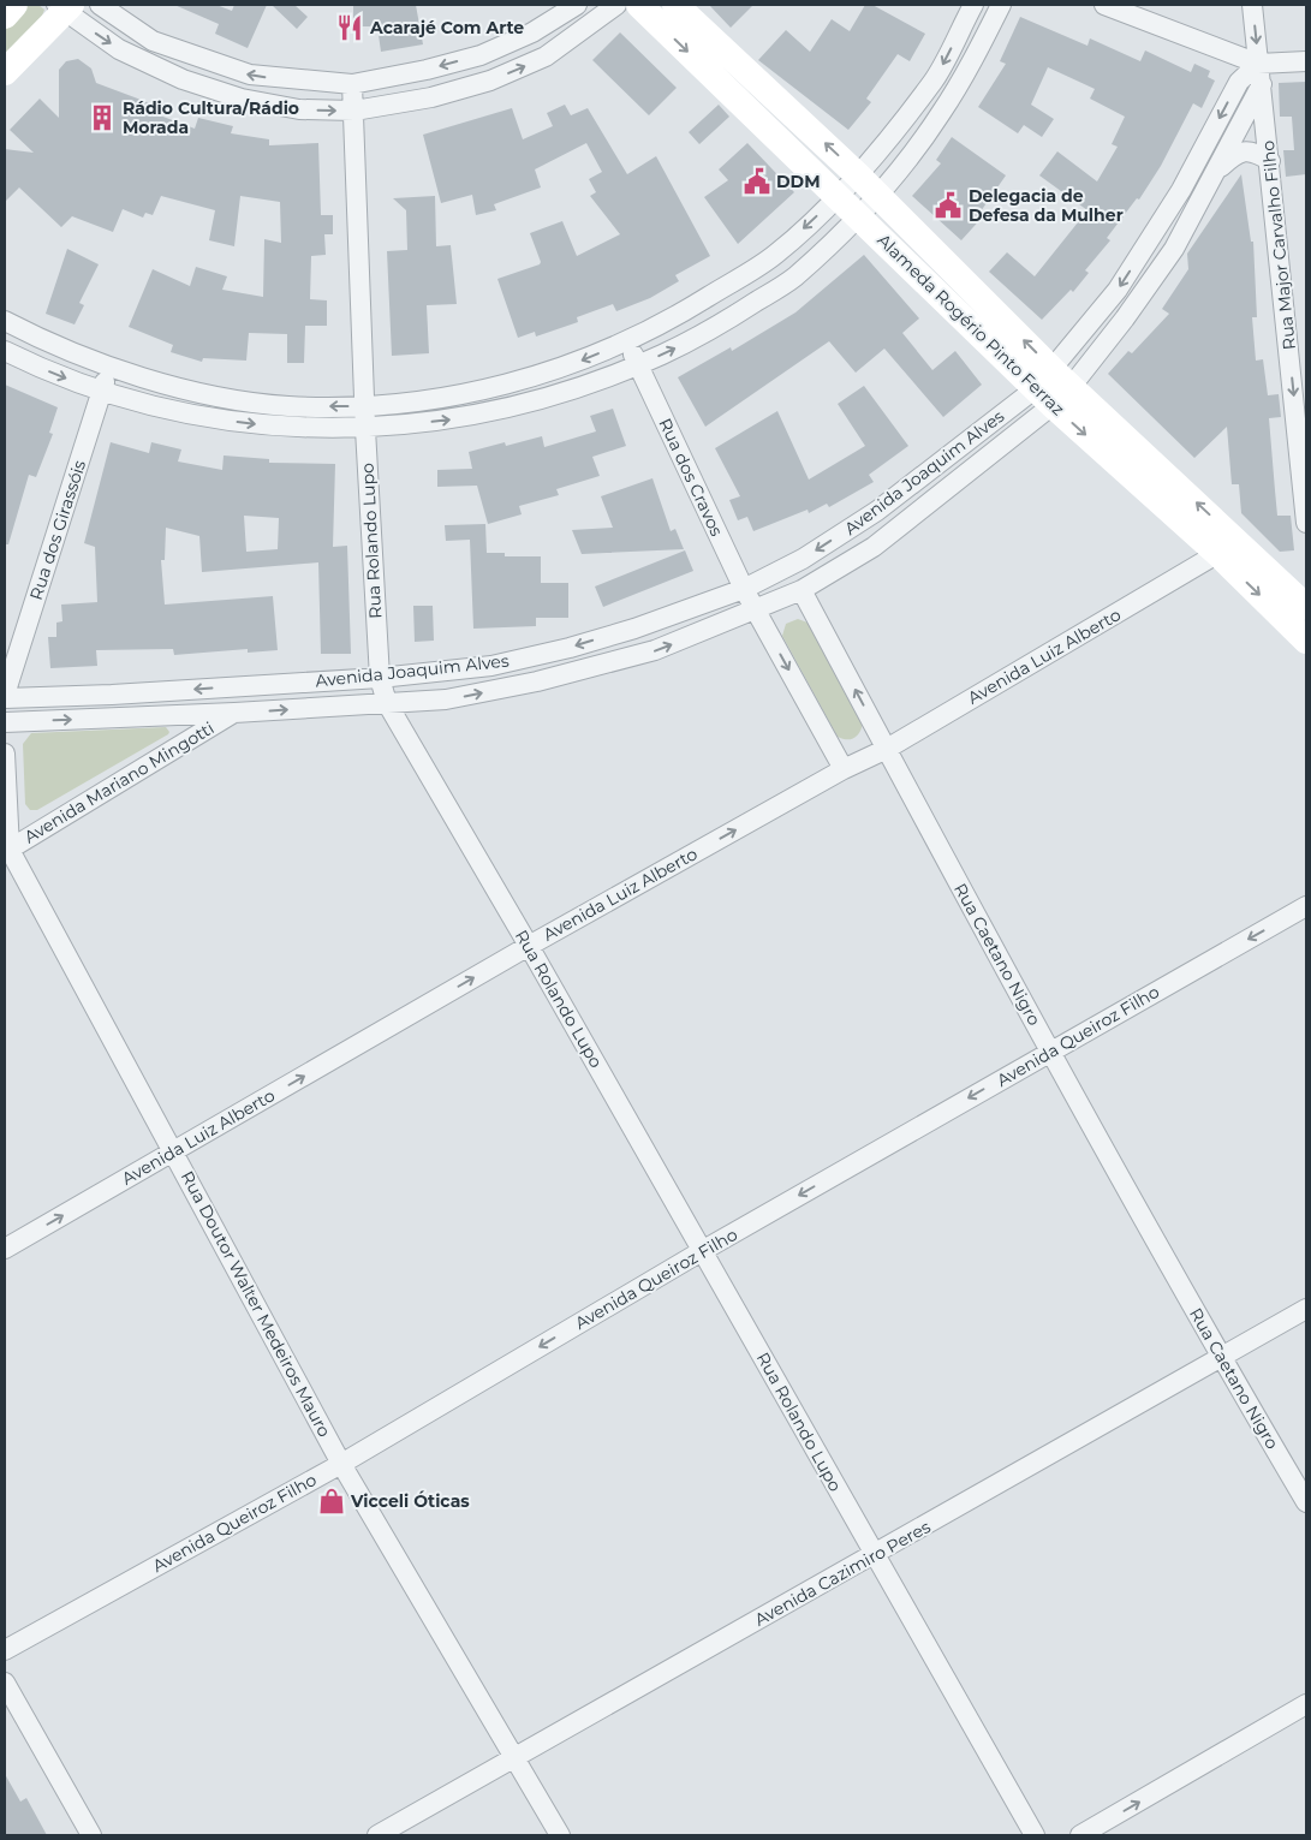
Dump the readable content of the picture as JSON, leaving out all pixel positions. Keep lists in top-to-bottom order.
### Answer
{
  "streets": {
    "street": [
      "Rua Major Carvalho Filho",
      "Alameda Rogério Pinto Ferraz",
      "Avenida Joaquim Alves",
      "Rua dos Cravos",
      "Rua dos Girassóis",
      "Rua Rolando Lupo",
      "Avenida Luiz Alberto",
      "Avenida Mariano Mingotti",
      "Rua Caetano Nigro",
      "Avenida Queiroz Filho",
      "Rua Doutor Walter Medeiros Mauro",
      "Avenida Cazimiro Peres"
    ]
  },
  "crossings": [
    ["Rua Major Carvalho Filho", "Avenida Joaquim Alves"],
    ["Alameda Rogério Pinto Ferraz", "Avenida Joaquim Alves"],
    ["Alameda Rogério Pinto Ferraz", "Avenida Luiz Alberto"],
    ["Avenida Joaquim Alves", "Rua dos Cravos"],
    ["Avenida Joaquim Alves", "Rua dos Girassóis"],
    ["Avenida Joaquim Alves", "Rua Rolando Lupo"],
    ["Avenida Joaquim Alves", "Avenida Mariano Mingotti"],
    ["Avenida Joaquim Alves", "Rua Caetano Nigro"],
    ["Rua Rolando Lupo", "Avenida Luiz Alberto"],
    ["Rua Rolando Lupo", "Avenida Queiroz Filho"],
    ["Rua Rolando Lupo", "Avenida Cazimiro Peres"],
    ["Avenida Luiz Alberto", "Rua Caetano Nigro"],
    ["Avenida Luiz Alberto", "Rua Doutor Walter Medeiros Mauro"],
    ["Avenida Mariano Mingotti", "Rua Doutor Walter Medeiros Mauro"],
    ["Rua Caetano Nigro", "Avenida Queiroz Filho"],
    ["Rua Caetano Nigro", "Avenida Cazimiro Peres"],
    ["Avenida Queiroz Filho", "Rua Doutor Walter Medeiros Mauro"],
    ["Rua Doutor Walter Medeiros Mauro", "Avenida Cazimiro Peres"]
  ],
  "one_way": ["Rua Major Carvalho Filho", "Avenida Luiz Alberto", "Avenida Queiroz Filho"],
  "places": {
    "restaurant": ["Acarajé Com Arte"],
    "building": ["Rádio Cultura/Rádio Morada"],
    "public building": ["DDM", "Delegacia de Defesa da Mulher"],
    "shop": ["Vicceli Óticas"]
  }
}
